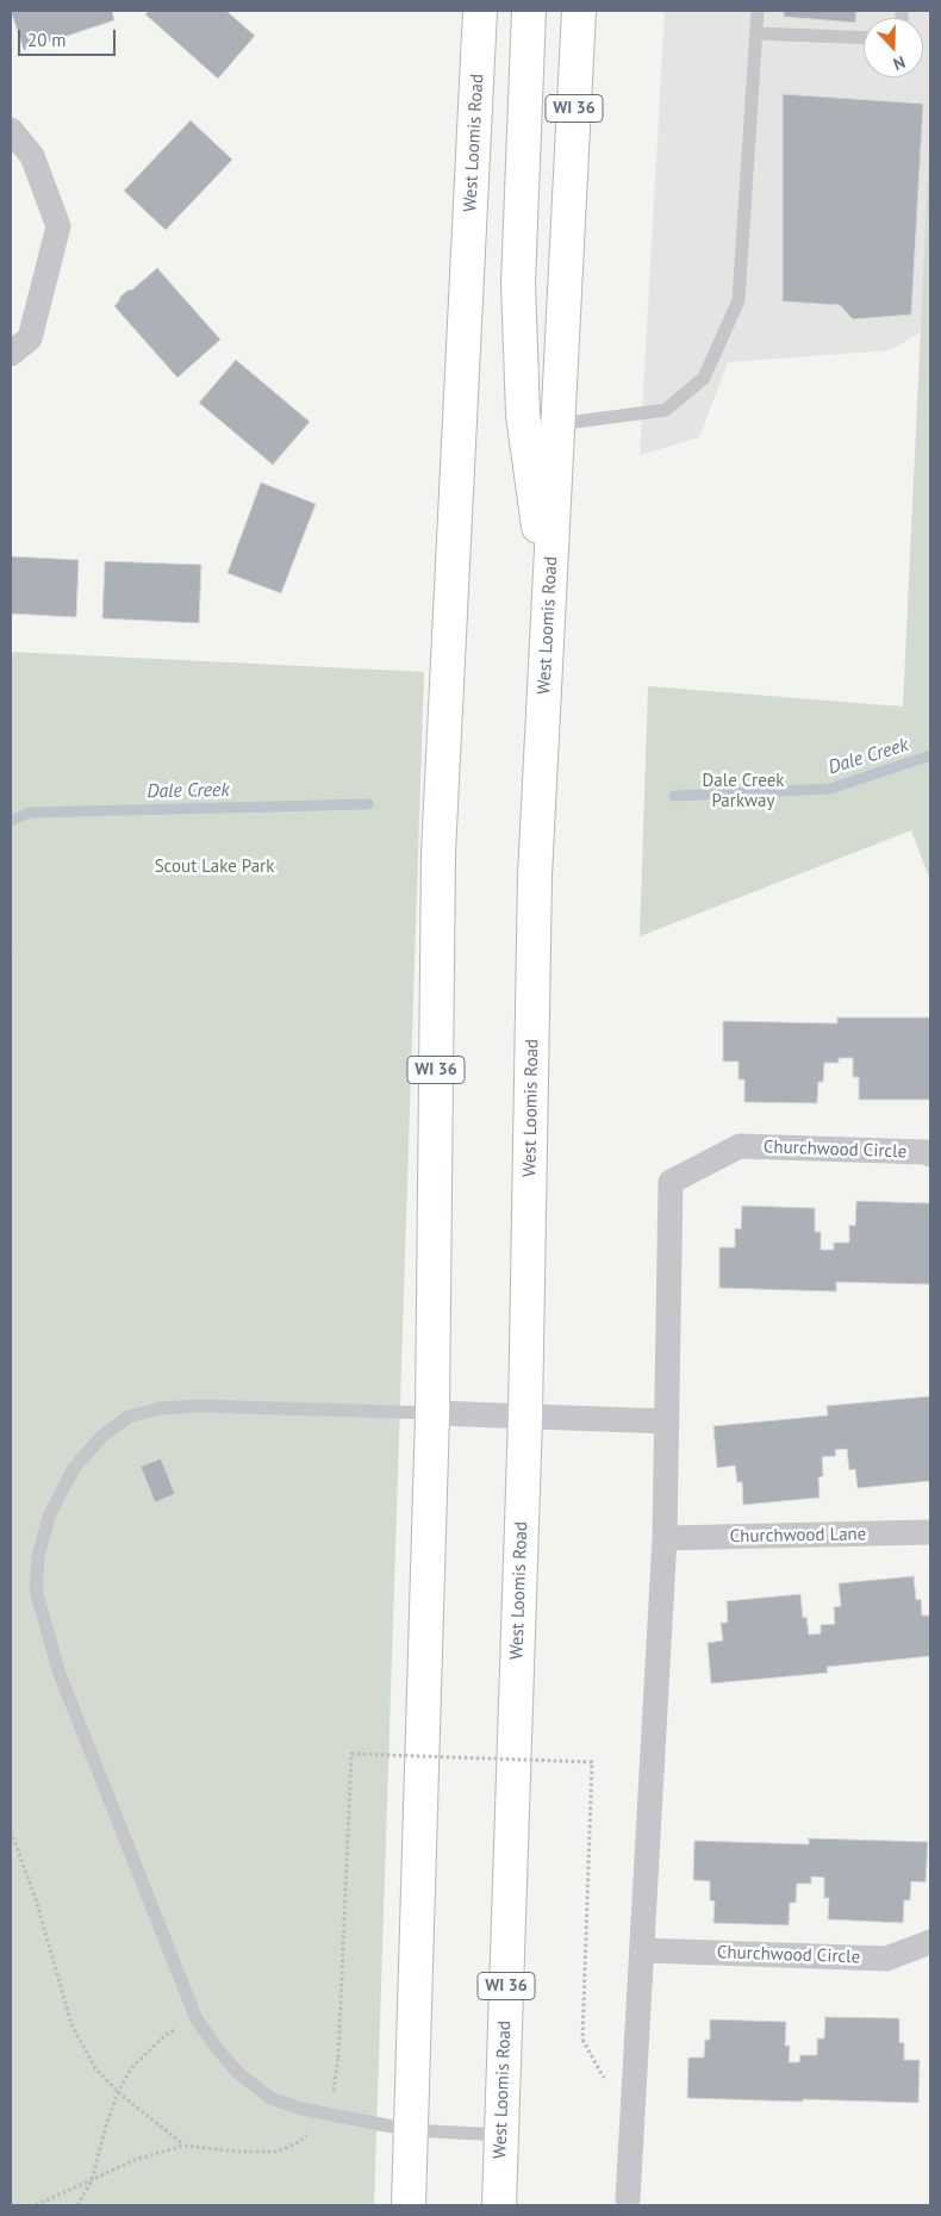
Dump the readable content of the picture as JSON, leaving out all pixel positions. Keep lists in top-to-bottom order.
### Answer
{
  "streets": {
    "main road": ["WI 36", "West Loomis Road"],
    "street": ["Churchwood Circle", "Churchwood Lane"]
  },
  "water": ["Dale Creek"],
  "parks": ["Dale Creek Parkway", "Scout Lake Park"],
  "scale_bar": "20 m",
  "north": "bottom"
}
